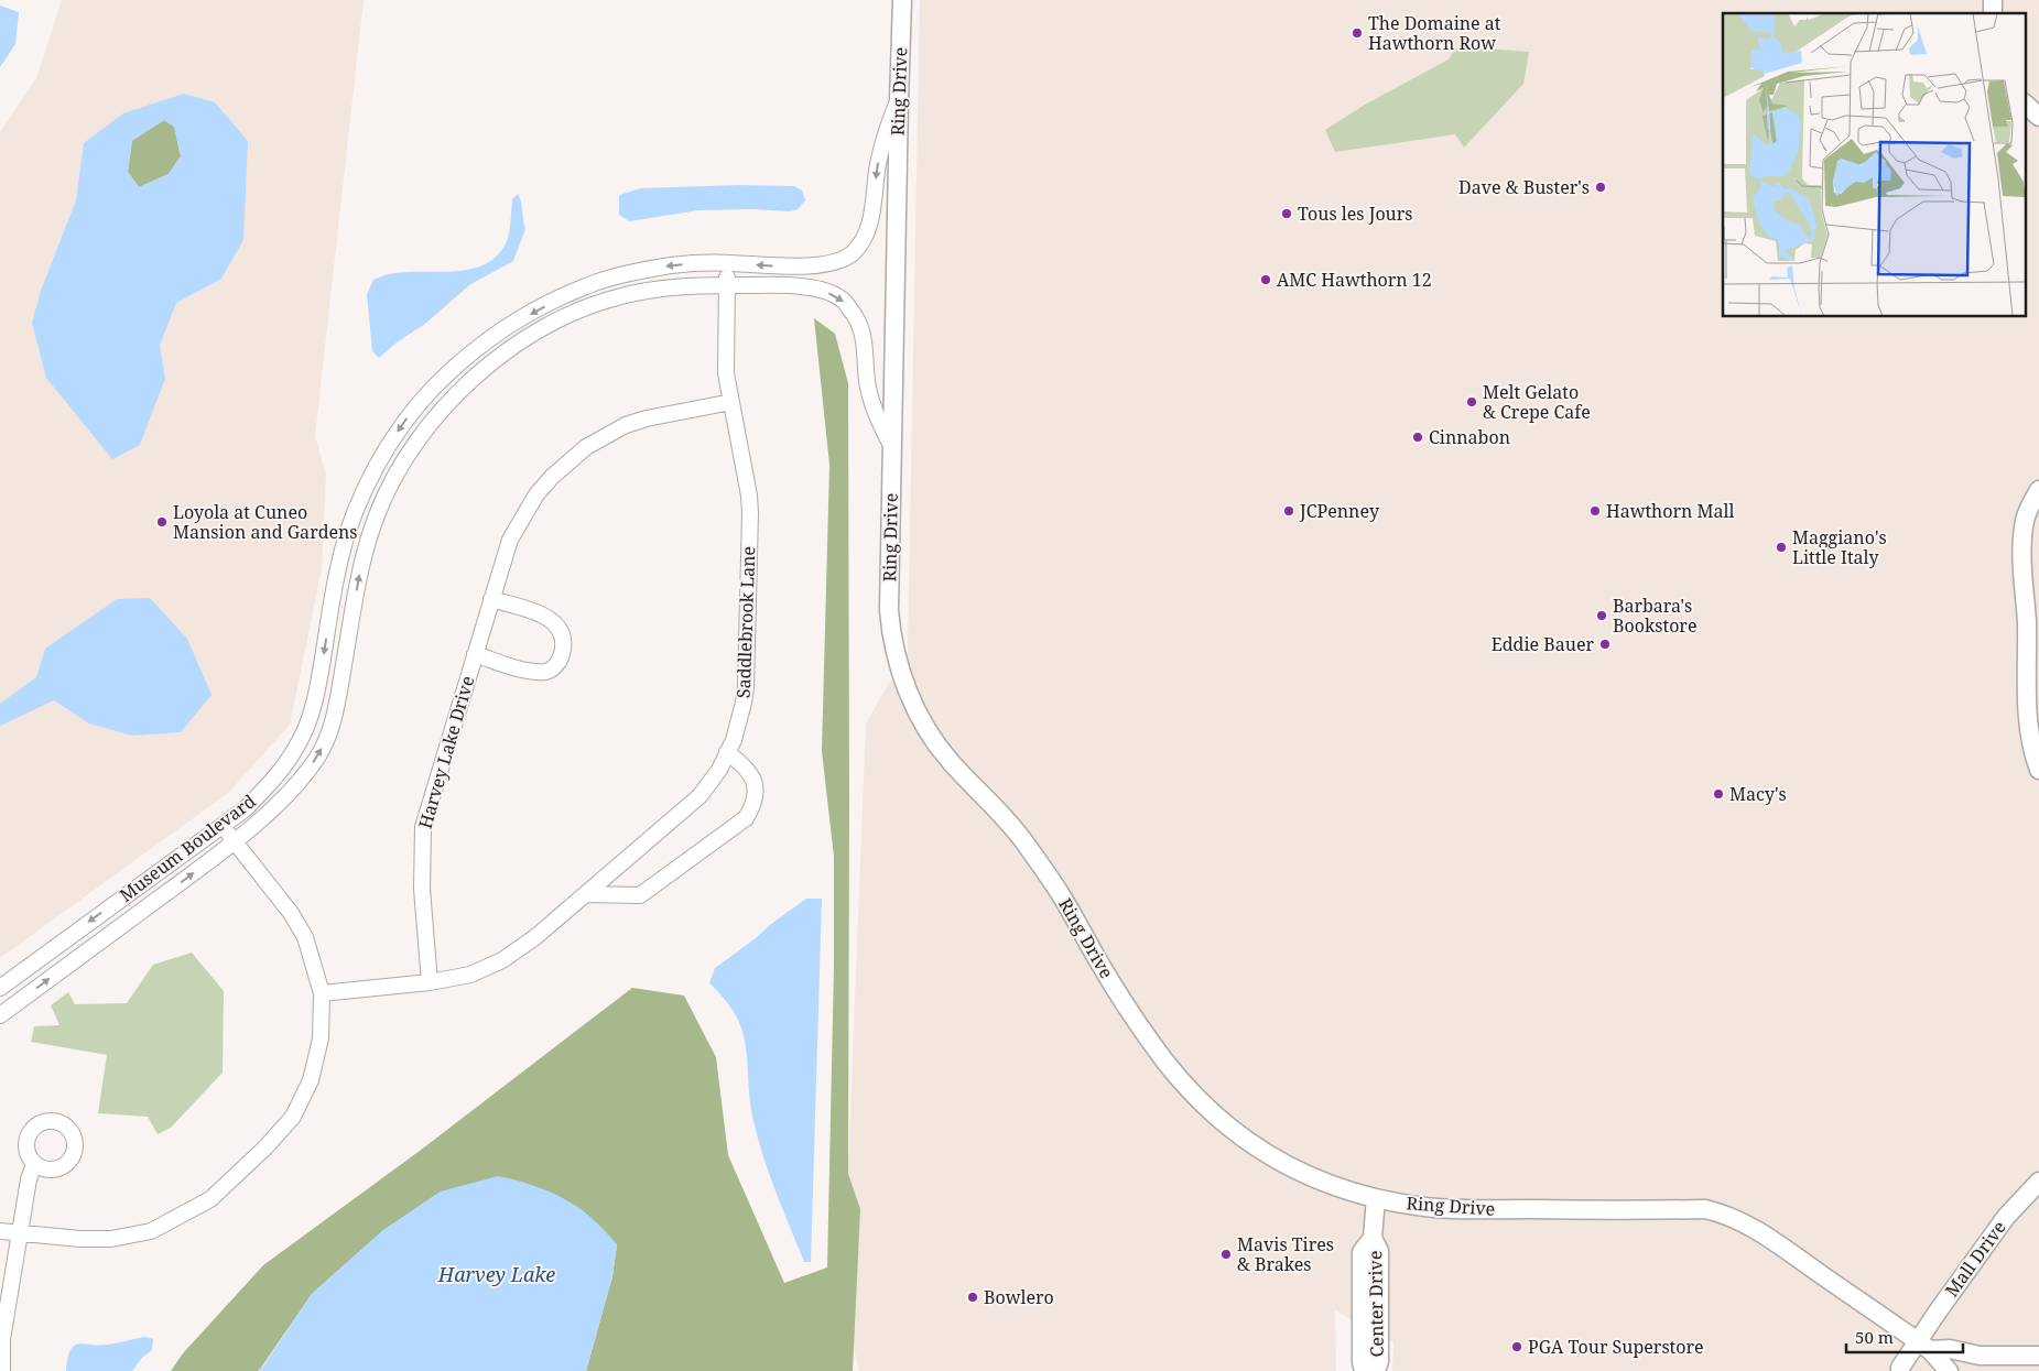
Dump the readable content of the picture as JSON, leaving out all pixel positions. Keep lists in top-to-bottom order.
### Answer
{
  "streets": {
    "street": [
      "Ring Drive",
      "Saddlebrook Lane",
      "Harvey Lake Drive",
      "Museum Boulevard",
      "Mall Drive",
      "Center Drive"
    ]
  },
  "crossings": [
    ["Ring Drive", "Museum Boulevard"],
    ["Ring Drive", "Mall Drive"],
    ["Ring Drive", "Center Drive"],
    ["Saddlebrook Lane", "Harvey Lake Drive"],
    ["Saddlebrook Lane", "Museum Boulevard"]
  ],
  "water": ["Harvey Lake"],
  "places": [
    "The Domaine at Hawthorn Row",
    "Dave & Buster's",
    "Tous les Jours",
    "AMC Hawthorn 12",
    "Melt Gelato & Crepe Cafe",
    "Cinnabon",
    "JCPenney",
    "Hawthorn Mall",
    "Loyola at Cuneo Mansion and Gardens",
    "Maggiano's Little Italy",
    "Barbara's Bookstore",
    "Eddie Bauer",
    "Macy's",
    "Mavis Tires & Brakes",
    "Bowlero",
    "PGA Tour Superstore"
  ],
  "scale_bar": "50 m"
}
